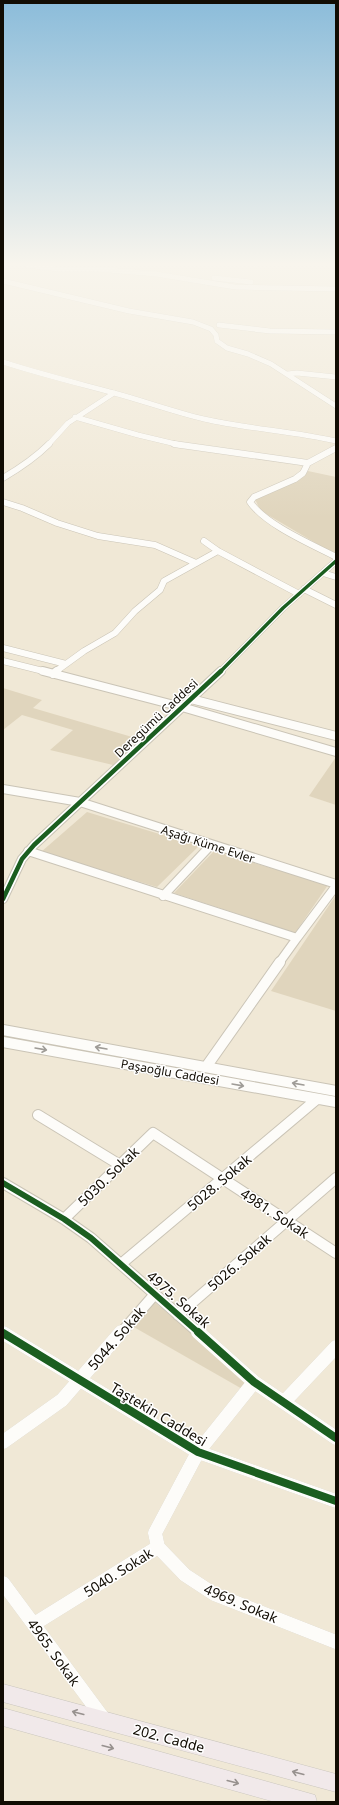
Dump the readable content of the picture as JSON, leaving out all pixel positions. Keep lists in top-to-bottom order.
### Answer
{
  "streets": {
    "main road": ["202. Cadde"],
    "street": [
      "Deregümü Caddesi",
      "Aşağı Küme Evler",
      "Paşaoğlu Caddesi",
      "5030. Sokak",
      "5028. Sokak",
      "4981. Sokak",
      "5026. Sokak",
      "4975. Sokak",
      "5044. Sokak",
      "Taştekin Caddesi",
      "5040. Sokak",
      "4969. Sokak",
      "4965. Sokak"
    ]
  },
  "crossings": [
    ["Deregümü Caddesi", "Aşağı Küme Evler"],
    ["Paşaoğlu Caddesi", "5028. Sokak"],
    ["5030. Sokak", "4981. Sokak"],
    ["5030. Sokak", "4975. Sokak"],
    ["5028. Sokak", "4981. Sokak"],
    ["5028. Sokak", "4975. Sokak"],
    ["4981. Sokak", "5026. Sokak"],
    ["5026. Sokak", "4975. Sokak"],
    ["4975. Sokak", "5044. Sokak"],
    ["4975. Sokak", "5040. Sokak"],
    ["5044. Sokak", "Taştekin Caddesi"],
    ["Taştekin Caddesi", "5040. Sokak"],
    ["5040. Sokak", "4969. Sokak"],
    ["5040. Sokak", "4965. Sokak"],
    ["4965. Sokak", "202. Cadde"]
  ]
}
